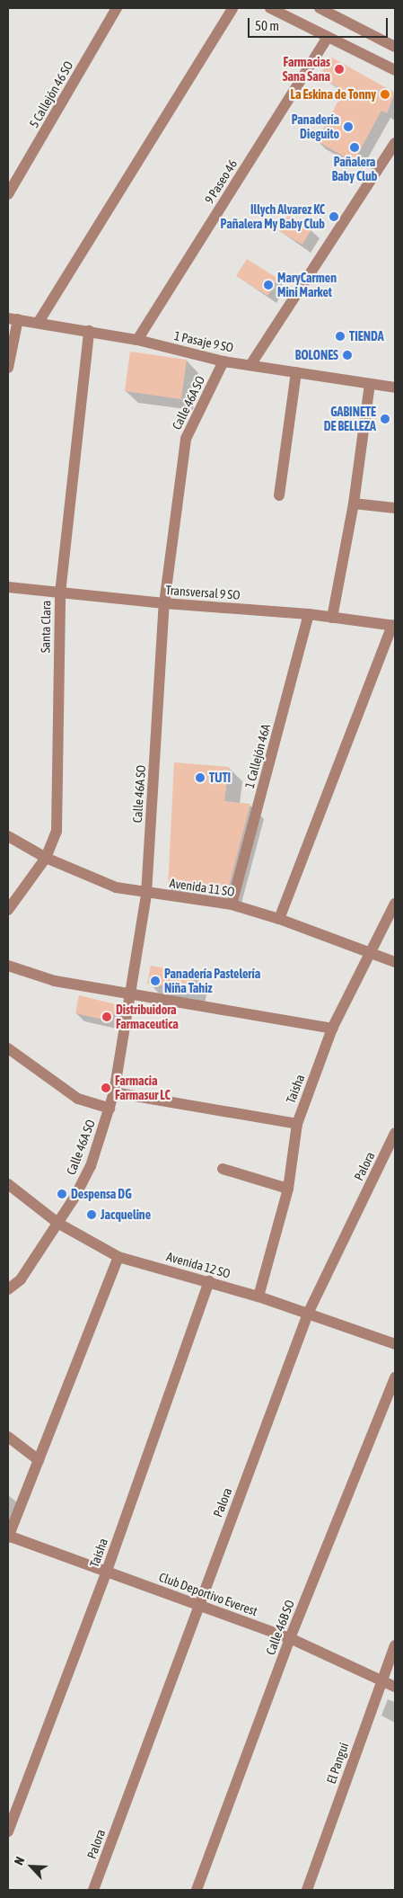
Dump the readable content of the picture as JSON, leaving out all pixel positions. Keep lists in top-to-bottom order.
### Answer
{
  "streets": {
    "street": [
      "5 Callejón 46 SO",
      "9 Paseo 46",
      "1 Pasaje 9 SO",
      "Calle 46A SO",
      "Transversal 9 SO",
      "Santa Clara",
      "1 Callejón 46A",
      "Avenida 11 SO",
      "Taisha",
      "Palora",
      "Avenida 12 SO",
      "Club Deportivo Everest",
      "Calle 46B SO",
      "El Pangui"
    ]
  },
  "crossings": [
    ["9 Paseo 46", "1 Pasaje 9 SO"],
    ["1 Pasaje 9 SO", "Calle 46A SO"],
    ["1 Pasaje 9 SO", "Santa Clara"],
    ["Calle 46A SO", "Transversal 9 SO"],
    ["Calle 46A SO", "Avenida 11 SO"],
    ["Calle 46A SO", "Avenida 12 SO"],
    ["Transversal 9 SO", "Santa Clara"],
    ["Transversal 9 SO", "1 Callejón 46A"],
    ["Santa Clara", "Avenida 11 SO"],
    ["1 Callejón 46A", "Avenida 11 SO"],
    ["Avenida 11 SO", "Taisha"],
    ["Taisha", "Avenida 12 SO"],
    ["Taisha", "Club Deportivo Everest"],
    ["Palora", "Avenida 12 SO"],
    ["Palora", "Club Deportivo Everest"],
    ["Club Deportivo Everest", "Calle 46B SO"],
    ["Club Deportivo Everest", "El Pangui"]
  ],
  "places": [
    "Farmacias Sana Sana",
    "La Eskina de Tonny",
    "Panadería Dieguito",
    "Pañalera Baby Club",
    "Illych Alvarez KC Pañalera My Baby Club",
    "MaryCarmen Mini Market",
    "TIENDA",
    "BOLONES",
    "GABINETE DE BELLEZA",
    "TUTI",
    "Panadería Pastelería Niña Tahiz",
    "Distribuidora Farmaceutica",
    "Farmacia Farmasur LC",
    "Despensa DG",
    "Jacqueline"
  ],
  "scale_bar": "50 m",
  "north": "top left"
}
